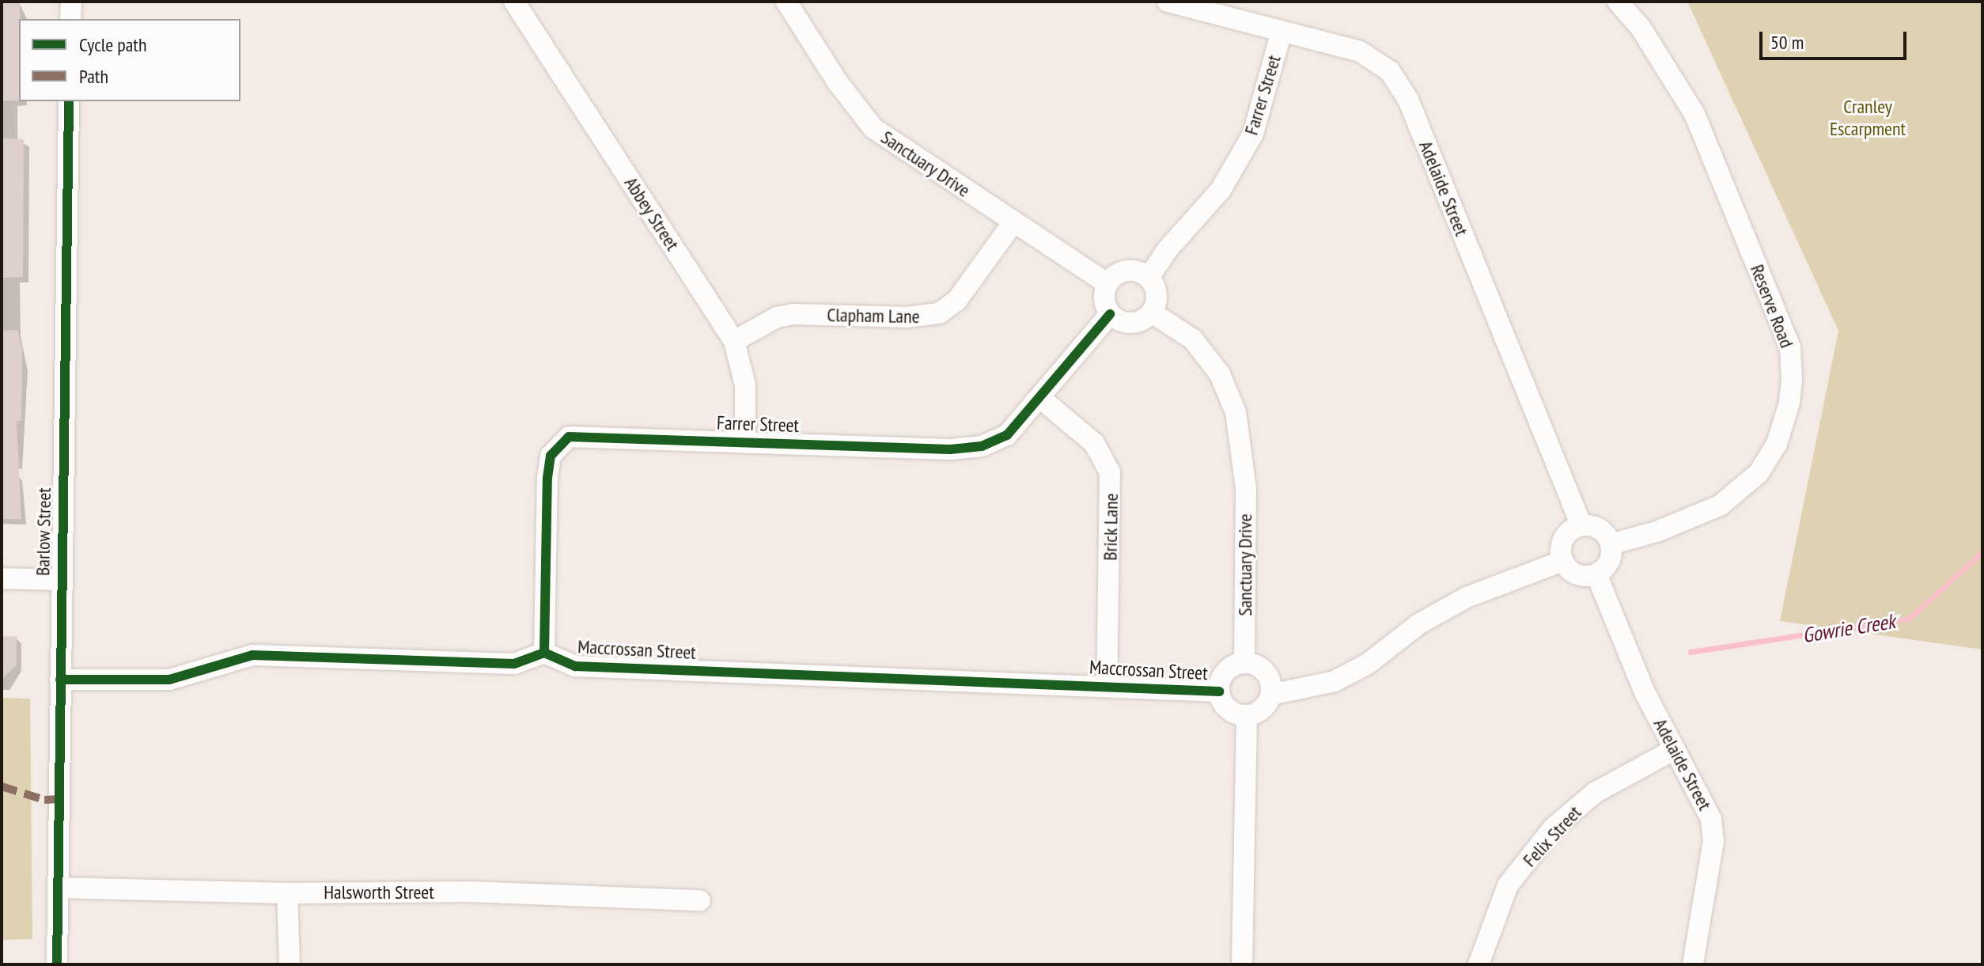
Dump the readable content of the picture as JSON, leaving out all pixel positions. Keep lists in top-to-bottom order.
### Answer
{
  "streets": {
    "street": [
      "Farrer Street",
      "Sanctuary Drive",
      "Adelaide Street",
      "Abbey Street",
      "Reserve Road",
      "Clapham Lane",
      "Brick Lane",
      "Barlow Street",
      "Maccrossan Street",
      "Felix Street",
      "Halsworth Street"
    ]
  },
  "crossings": [
    ["Farrer Street", "Sanctuary Drive"],
    ["Farrer Street", "Adelaide Street"],
    ["Farrer Street", "Abbey Street"],
    ["Farrer Street", "Brick Lane"],
    ["Farrer Street", "Maccrossan Street"],
    ["Sanctuary Drive", "Clapham Lane"],
    ["Sanctuary Drive", "Maccrossan Street"],
    ["Adelaide Street", "Reserve Road"],
    ["Adelaide Street", "Felix Street"],
    ["Abbey Street", "Clapham Lane"],
    ["Brick Lane", "Maccrossan Street"],
    ["Barlow Street", "Halsworth Street"]
  ],
  "water": ["Gowrie Creek"],
  "parks": ["Cranley Escarpment"],
  "legend": ["Cycle path", "Path"],
  "scale_bar": "50 m"
}
